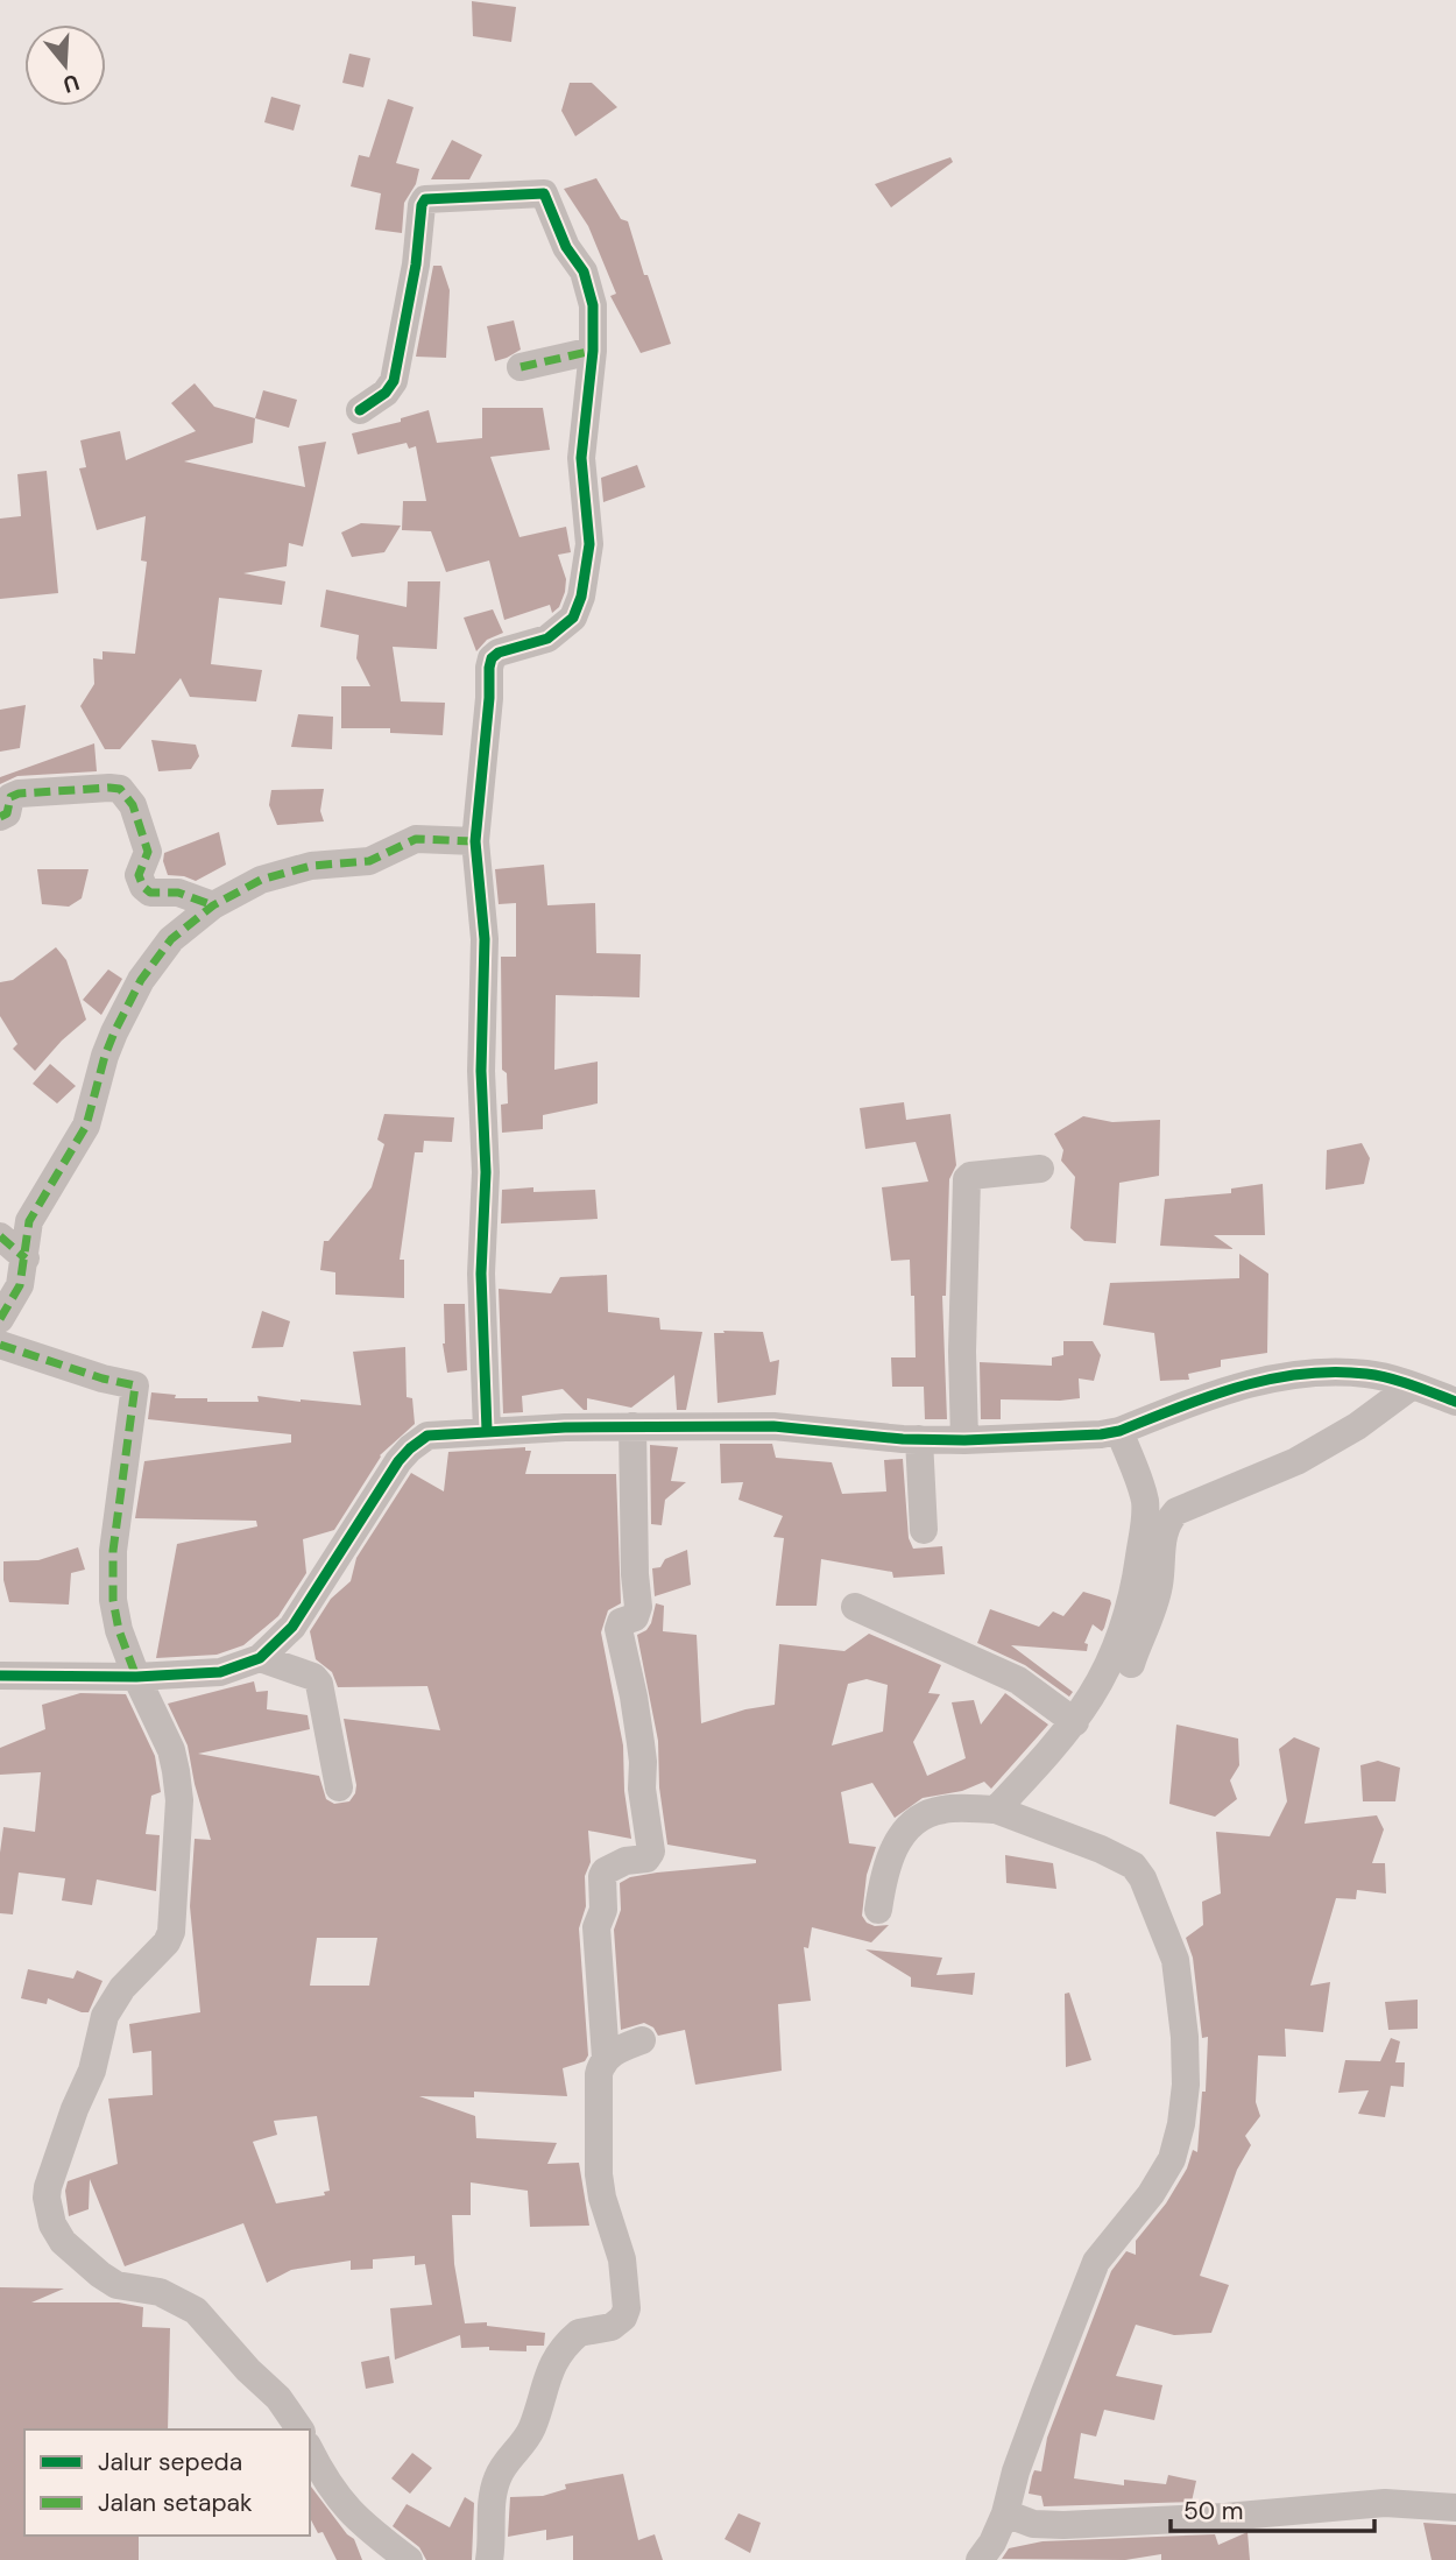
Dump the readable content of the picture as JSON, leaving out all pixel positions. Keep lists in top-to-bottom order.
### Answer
{
  "legend": ["Jalur sepeda", "Jalan setapak"],
  "scale_bar": "50 m",
  "north": "bottom"
}
